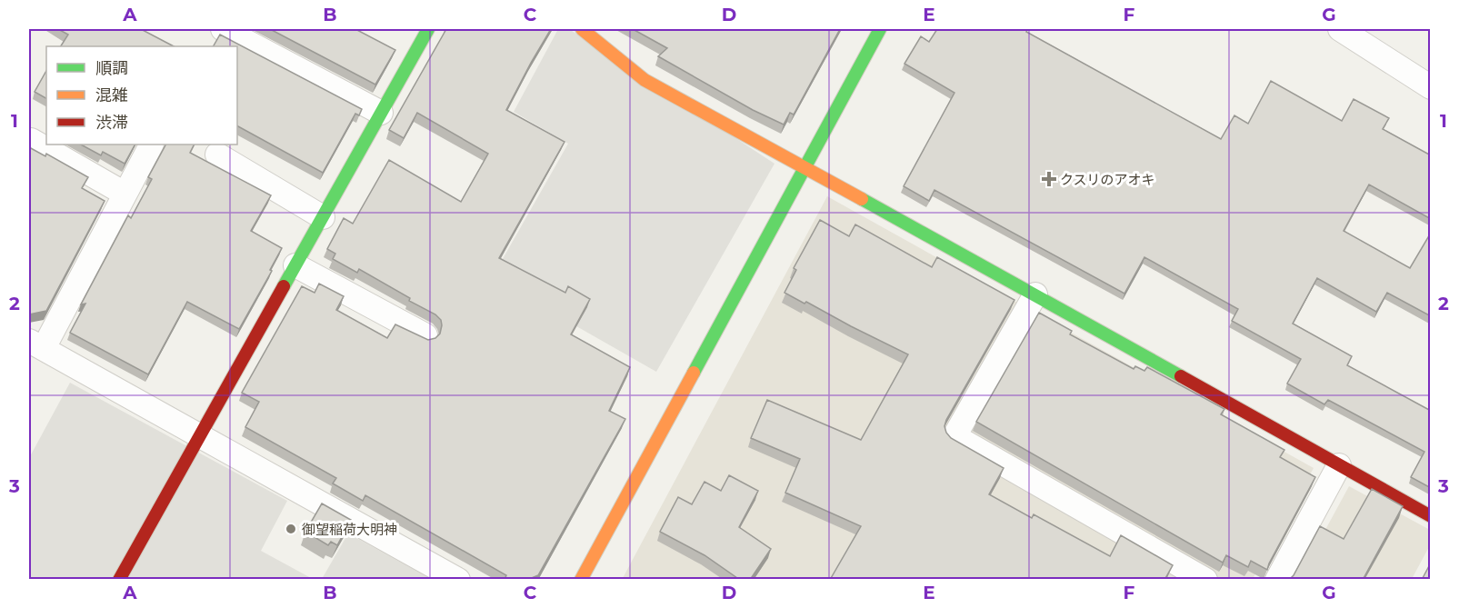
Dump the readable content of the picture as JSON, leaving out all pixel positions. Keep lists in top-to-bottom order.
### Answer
{
  "places": {
    "health": ["クスリのアオキ"],
    "other": ["御望稲荷大明神"]
  },
  "legend": ["順調", "混雑", "渋滞"],
  "grid": {
    "columns": [
      "A",
      "B",
      "C",
      "D",
      "E",
      "F",
      "G"
    ],
    "rows": ["1", "2", "3"]
  }
}
